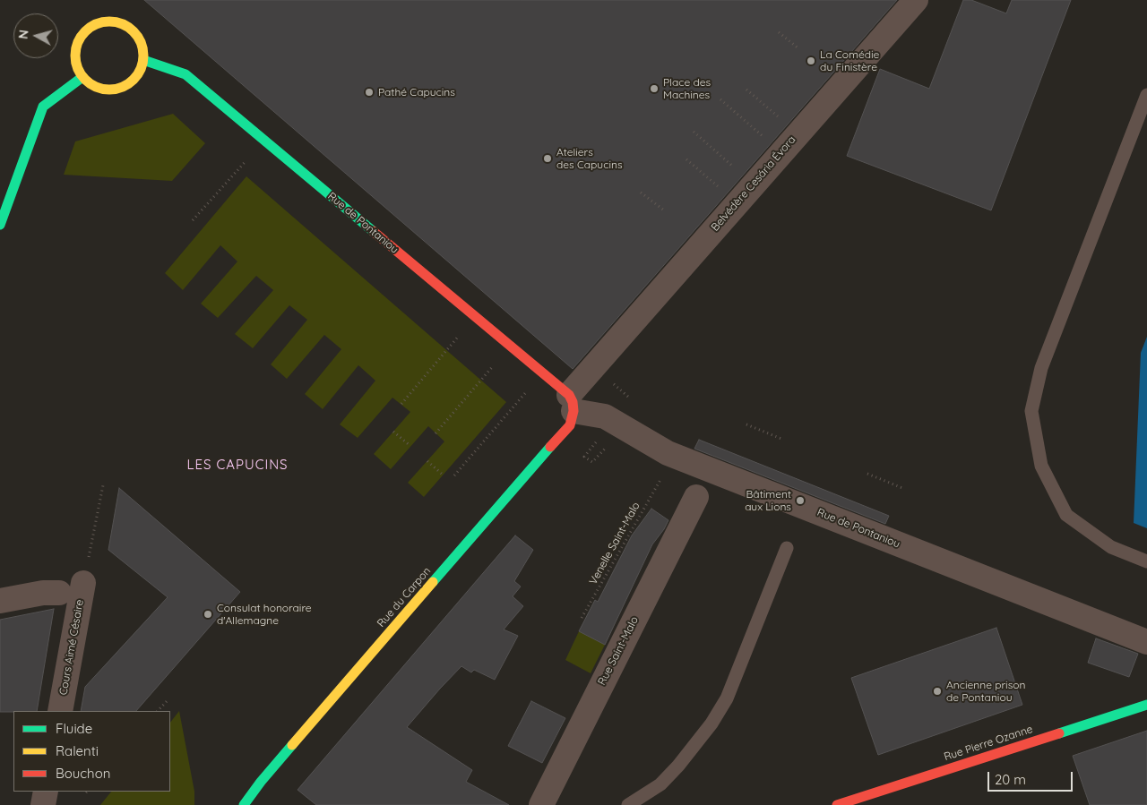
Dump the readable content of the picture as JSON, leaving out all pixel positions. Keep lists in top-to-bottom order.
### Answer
{
  "streets": {
    "street": [
      "Belvédère Cesária Évora",
      "Rue de Pontaniou",
      "Rue du Carpon",
      "Cours Aimé Césaire",
      "Rue Saint-Malo",
      "Rue Pierre Ozanne"
    ],
    "path": ["Venelle Saint-Malo"]
  },
  "crossings": [
    ["Belvédère Cesária Évora", "Rue de Pontaniou"],
    ["Belvédère Cesária Évora", "Rue du Carpon"],
    ["Rue de Pontaniou", "Rue du Carpon"]
  ],
  "districts": ["LES CAPUCINS"],
  "places": [
    "La Comédie du Finistère",
    "Place des Machines",
    "Pathé Capucins",
    "Ateliers des Capucins",
    "Bâtiment aux Lions",
    "Consulat honoraire d'Allemagne",
    "Ancienne prison de Pontaniou"
  ],
  "legend": ["Fluide", "Ralenti", "Bouchon"],
  "scale_bar": "20 m",
  "north": "left"
}
